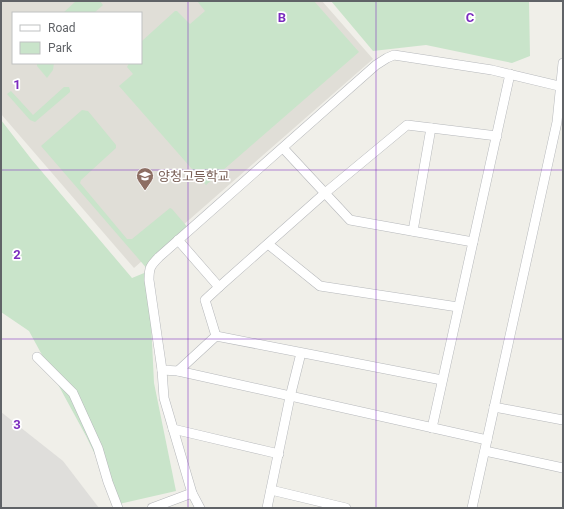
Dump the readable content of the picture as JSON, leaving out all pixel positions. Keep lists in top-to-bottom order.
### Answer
{
  "places": {
    "school or university": ["양청고등학교"]
  },
  "legend": ["Road", "Park"],
  "grid": {
    "columns": ["B", "C"],
    "rows": ["1", "2", "3"]
  }
}
